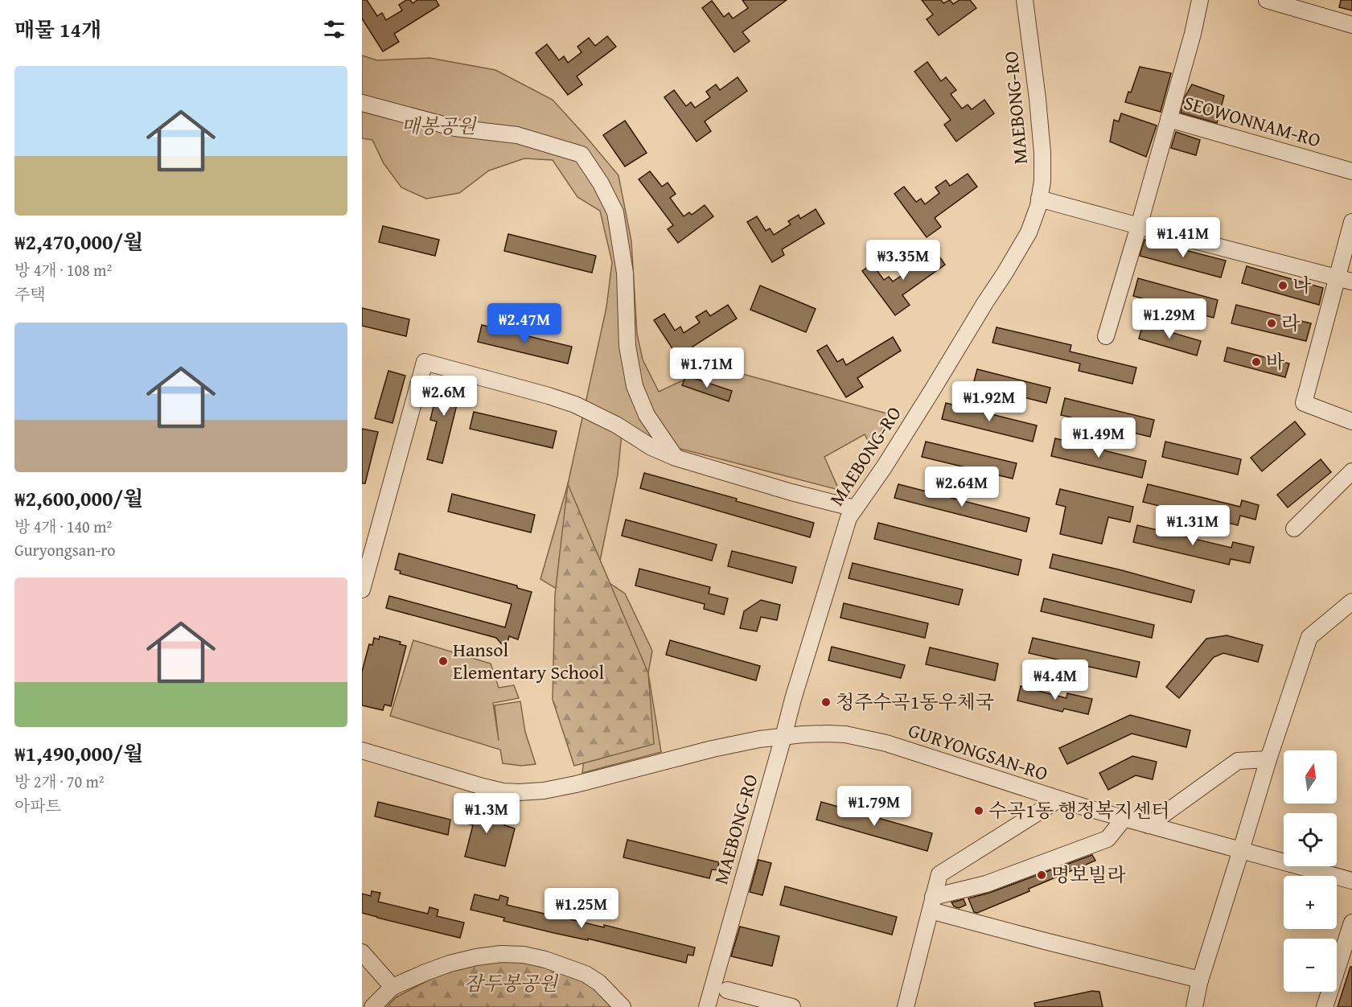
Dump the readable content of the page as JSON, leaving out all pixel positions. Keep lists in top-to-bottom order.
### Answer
{
  "streets": {
    "street": ["MAEBONG-RO", "SEOWONNAM-RO", "GURYONGSAN-RO"]
  },
  "crossings": [
    ["MAEBONG-RO", "GURYONGSAN-RO"]
  ],
  "parks": ["매봉공원", "잠두봉공원"],
  "places": [
    "나",
    "라",
    "바",
    "Hansol Elementary School",
    "청주수곡1동우체국",
    "수곡1동 행정복지센터",
    "명보빌라"
  ],
  "north": "top",
  "page": {
    "heading": "매물 14개",
    "list": [
      {
        "name": "₩2,470,000/월",
        "note": "방 4개 · 108 m² · 주택"
      },
      {
        "name": "₩2,600,000/월",
        "note": "방 4개 · 140 m² · Guryongsan-ro"
      },
      {
        "name": "₩1,490,000/월",
        "note": "방 2개 · 70 m² · 아파트"
      }
    ],
    "price": [
      "₩1.41M",
      "₩3.35M",
      "₩1.29M",
      "₩2.47M",
      "₩1.71M",
      "₩2.6M",
      "₩1.92M",
      "₩1.49M",
      "₩2.64M",
      "₩1.31M",
      "₩4.4M",
      "₩1.79M",
      "₩1.3M",
      "₩1.25M"
    ],
    "map_buttons": ["+", "−"]
  }
}
